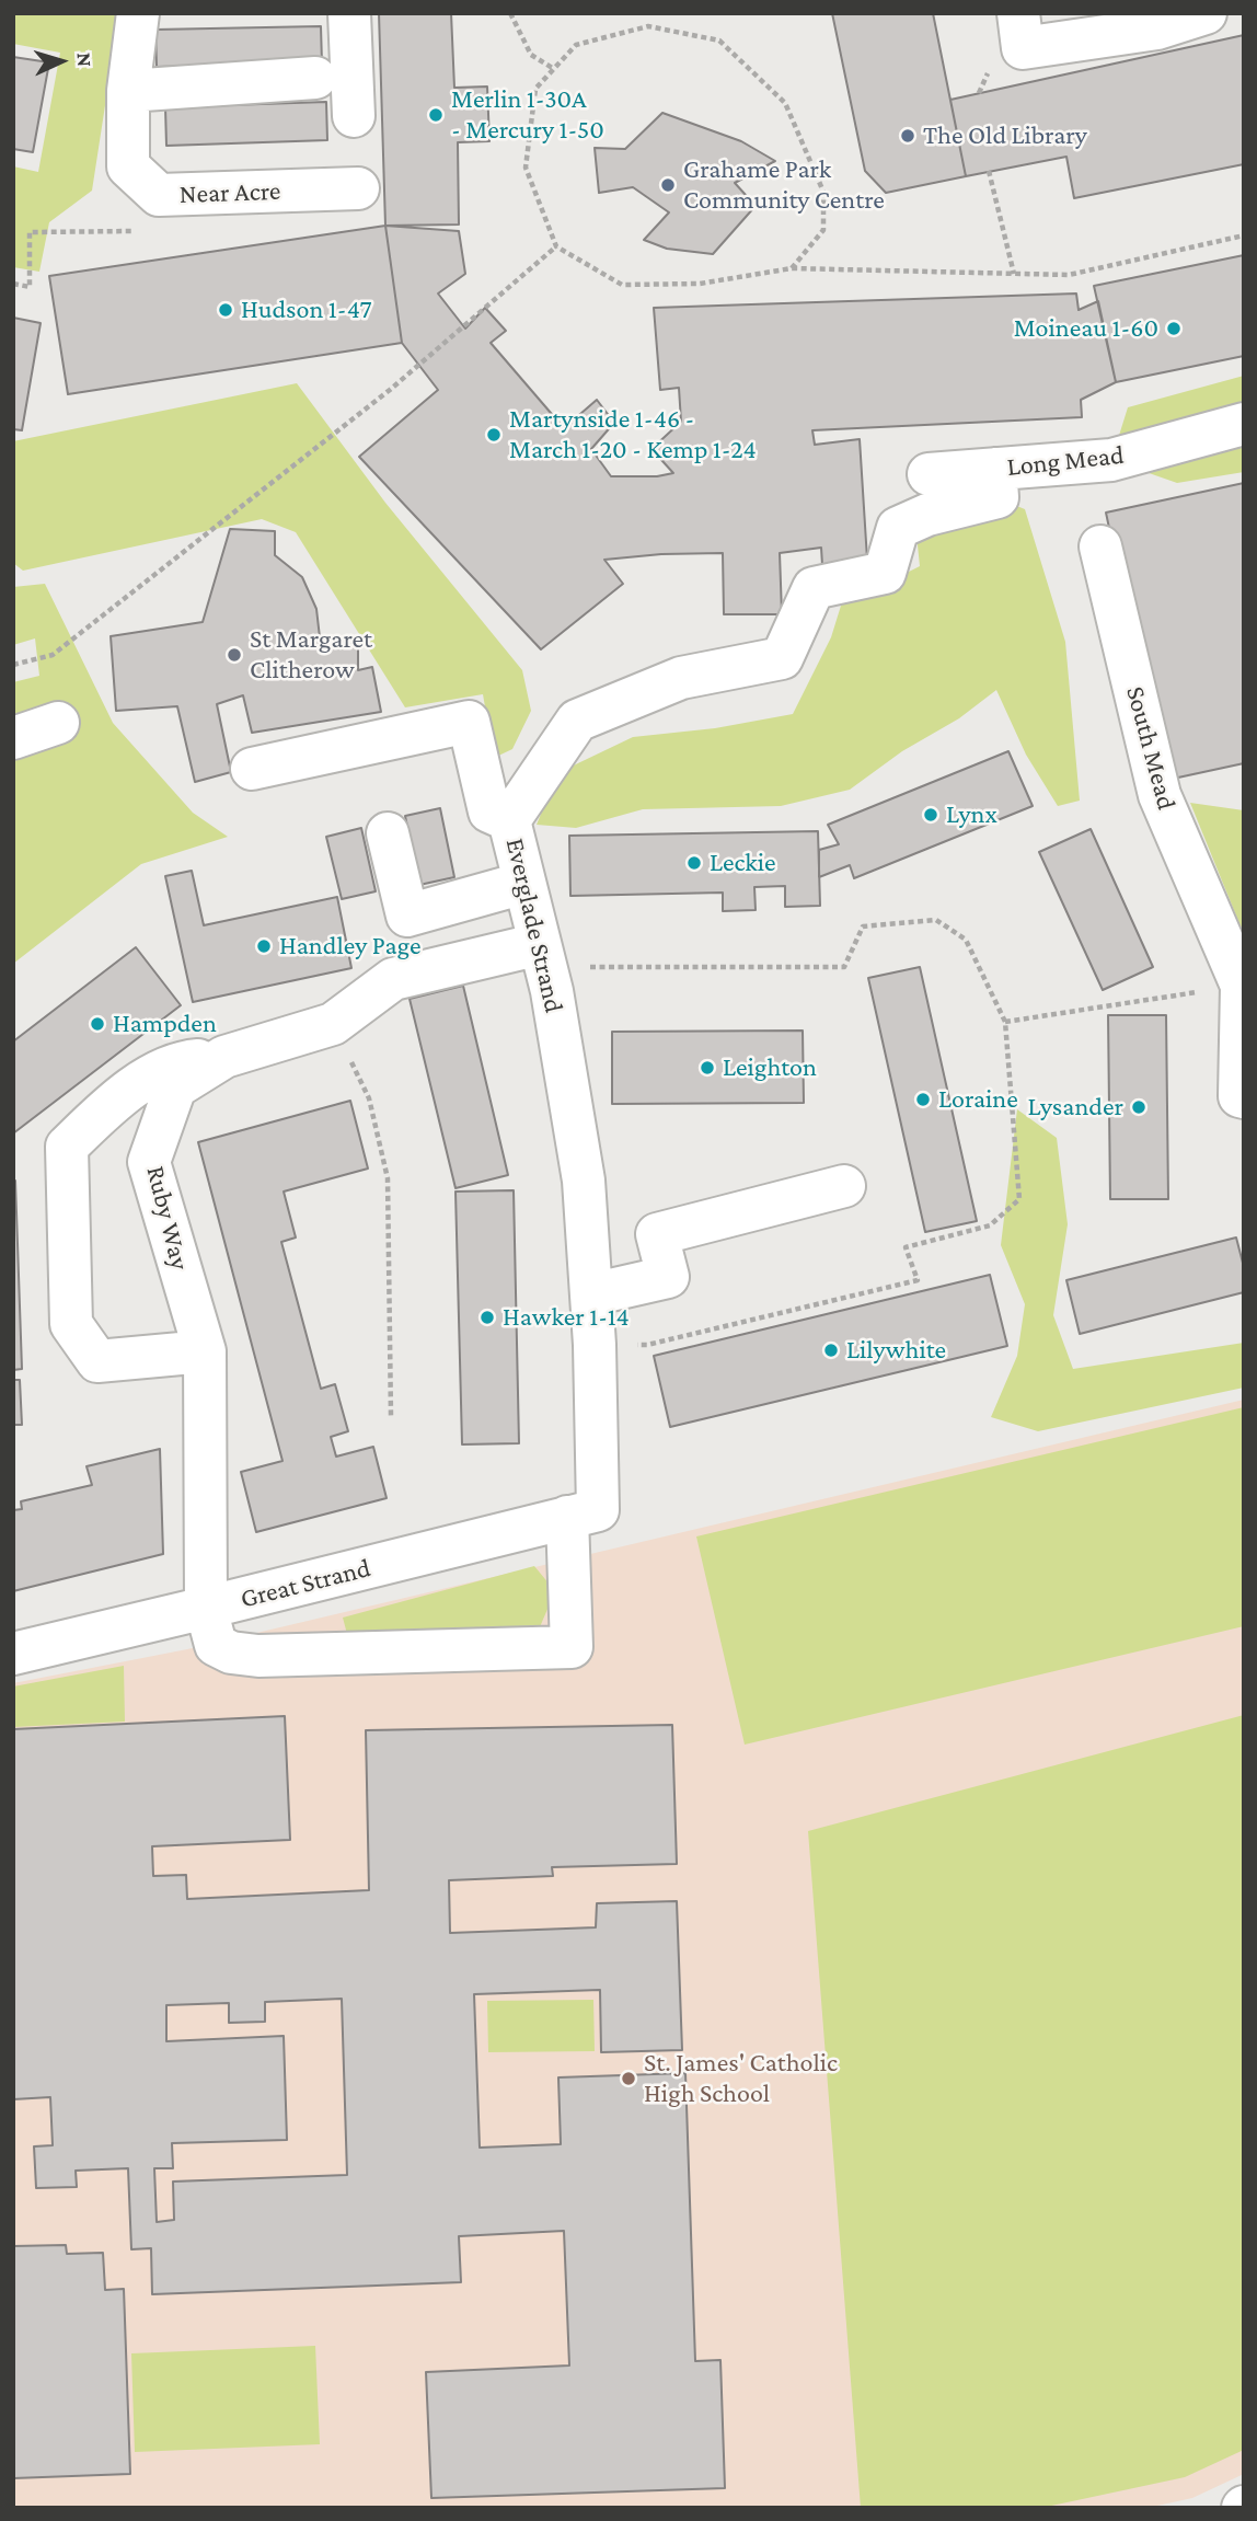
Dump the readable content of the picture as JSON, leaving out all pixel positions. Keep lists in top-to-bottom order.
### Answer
{
  "streets": {
    "street": [
      "Near Acre",
      "Long Mead",
      "South Mead",
      "Everglade Strand",
      "Ruby Way",
      "Great Strand"
    ]
  },
  "crossings": [
    ["Long Mead", "Everglade Strand"],
    ["Everglade Strand", "Ruby Way"],
    ["Everglade Strand", "Great Strand"],
    ["Ruby Way", "Great Strand"]
  ],
  "places": [
    "Merlin 1-30A - Mercury 1-50",
    "The Old Library",
    "Grahame Park Community Centre",
    "Hudson 1-47",
    "Moineau 1-60",
    "Martynside 1-46 - March 1-20 - Kemp 1-24",
    "St Margaret Clitherow",
    "Lynx",
    "Leckie",
    "Handley Page",
    "Hampden",
    "Leighton",
    "Loraine",
    "Lysander",
    "Hawker 1-14",
    "Lilywhite",
    "St. James' Catholic High School"
  ],
  "north": "right"
}
